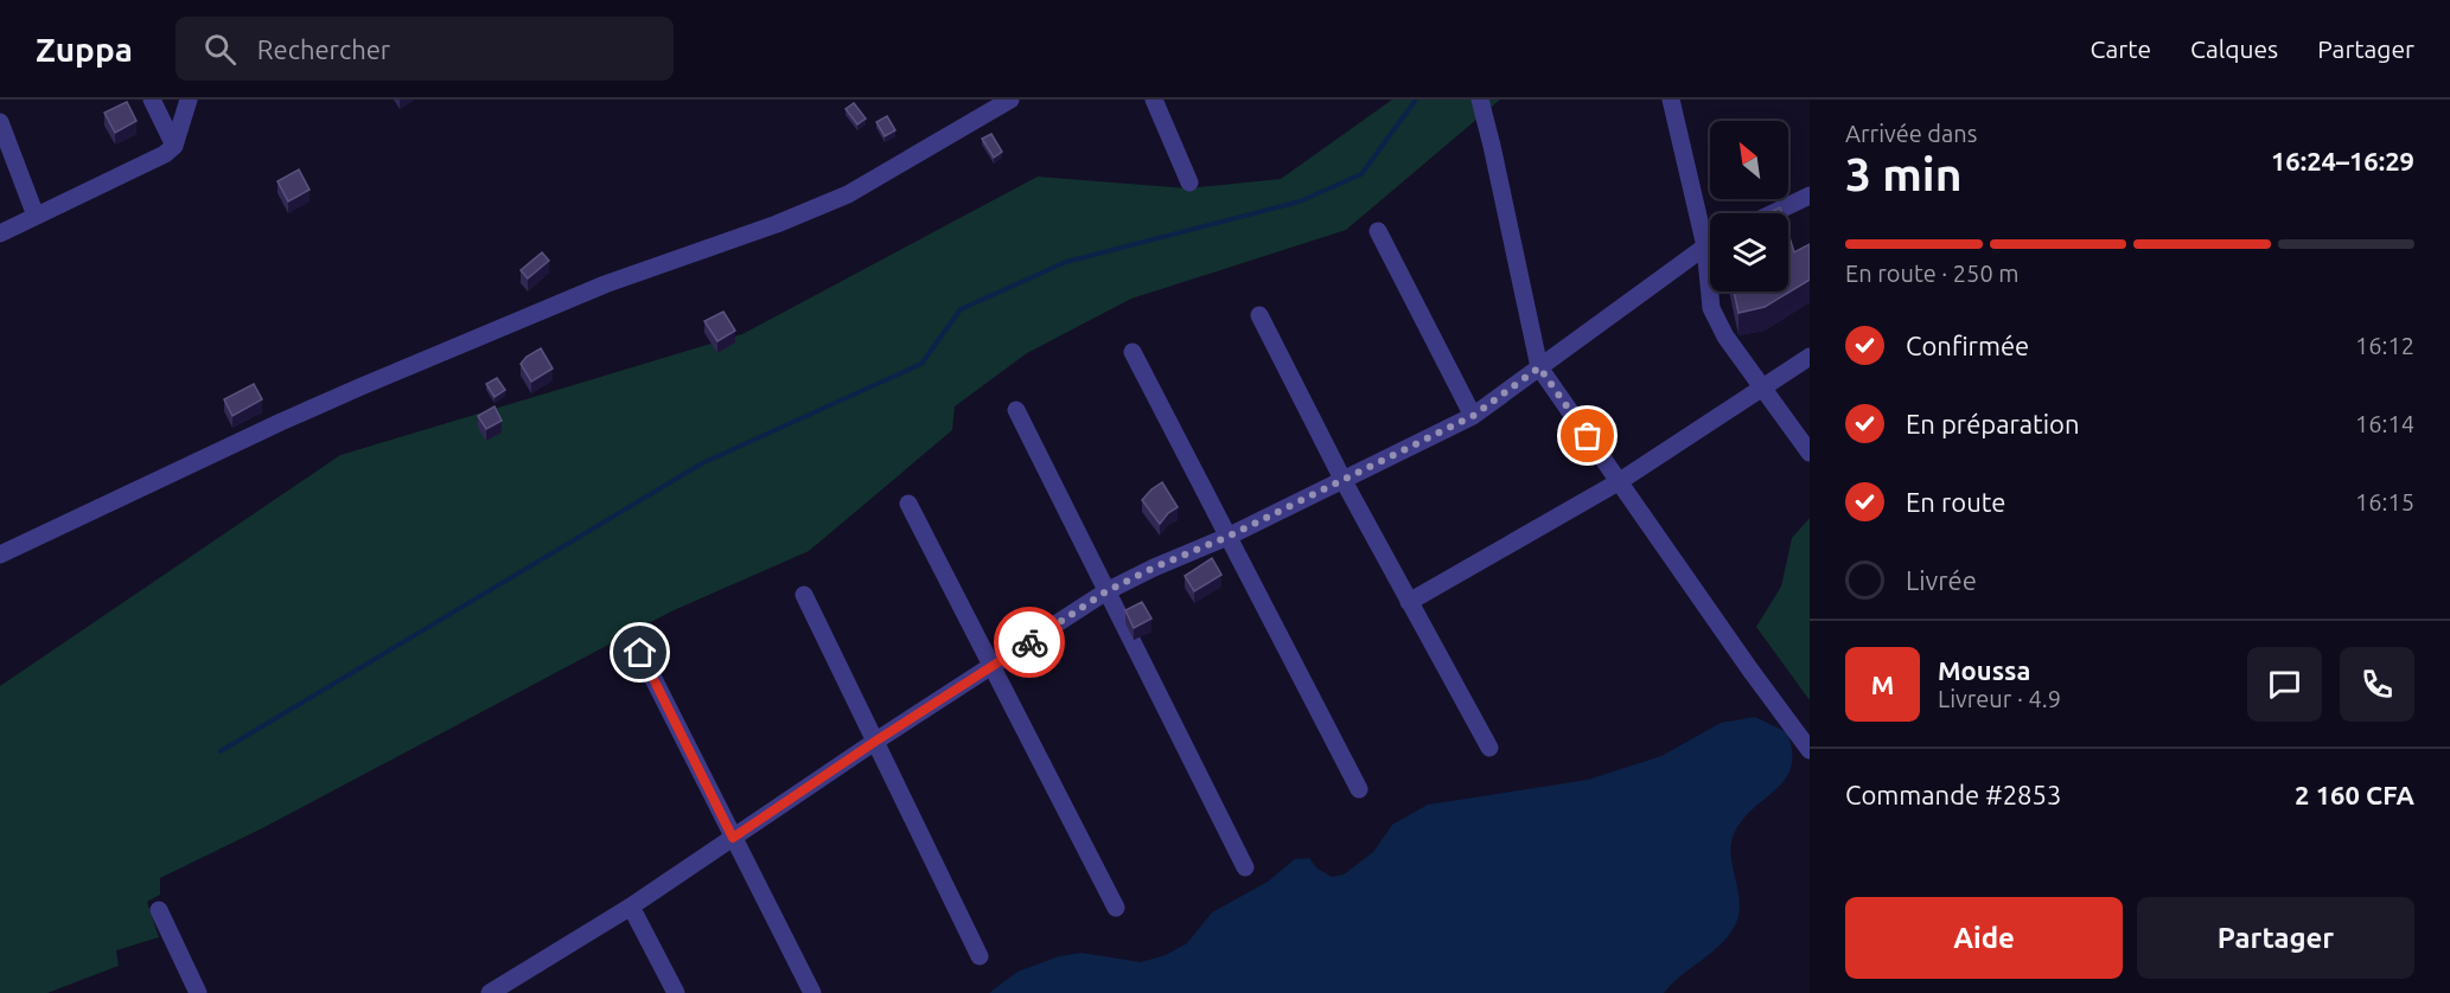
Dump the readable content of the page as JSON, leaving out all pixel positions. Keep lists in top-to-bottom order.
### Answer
{
  "north": "top left",
  "page": {
    "header": "Zuppa",
    "search": "Rechercher",
    "nav": ["Carte", "Calques", "Partager"],
    "heading": ["3 min", "Arrivée dans", "16:24–16:29"],
    "panel": [
      "Moussa",
      "Livreur · 4.9",
      "Commande #2853",
      "2 160 CFA"
    ],
    "bar": "En route · 250 m",
    "list": [
      ["Confirmée", "16:12"],
      ["En préparation", "16:14"],
      ["En route", "16:15"],
      "Livrée"
    ],
    "round": "M",
    "buttons": ["Aide", "Partager"]
  }
}
